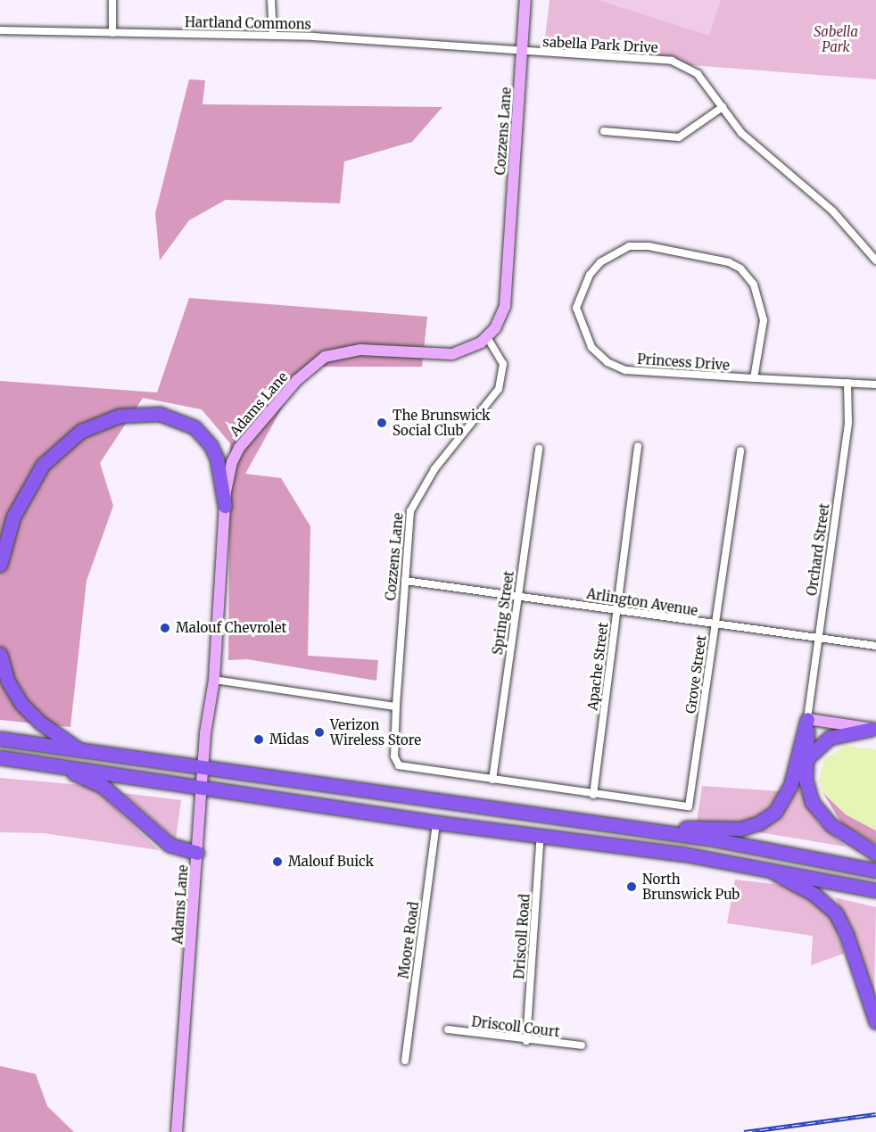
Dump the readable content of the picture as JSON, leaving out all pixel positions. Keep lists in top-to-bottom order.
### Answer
{
  "streets": {
    "street": [
      "Hartland Commons",
      "sabella Park Drive",
      "Cozzens Lane",
      "Princess Drive",
      "Adams Lane",
      "Orchard Street",
      "Arlington Avenue",
      "Spring Street",
      "Apache Street",
      "Grove Street",
      "Driscoll Road",
      "Moore Road",
      "Driscoll Court"
    ]
  },
  "crossings": [
    ["Hartland Commons", "sabella Park Drive"],
    ["Hartland Commons", "Cozzens Lane"],
    ["sabella Park Drive", "Cozzens Lane"],
    ["Cozzens Lane", "Adams Lane"],
    ["Cozzens Lane", "Arlington Avenue"],
    ["Cozzens Lane", "Spring Street"],
    ["Cozzens Lane", "Apache Street"],
    ["Cozzens Lane", "Grove Street"],
    ["Princess Drive", "Orchard Street"],
    ["Orchard Street", "Arlington Avenue"],
    ["Arlington Avenue", "Spring Street"],
    ["Arlington Avenue", "Apache Street"],
    ["Arlington Avenue", "Grove Street"],
    ["Driscoll Road", "Driscoll Court"]
  ],
  "parks": ["Sabella Park"],
  "places": [
    "The Brunswick Social Club",
    "Malouf Chevrolet",
    "Verizon Wireless Store",
    "Midas",
    "Malouf Buick",
    "North Brunswick Pub"
  ]
}
